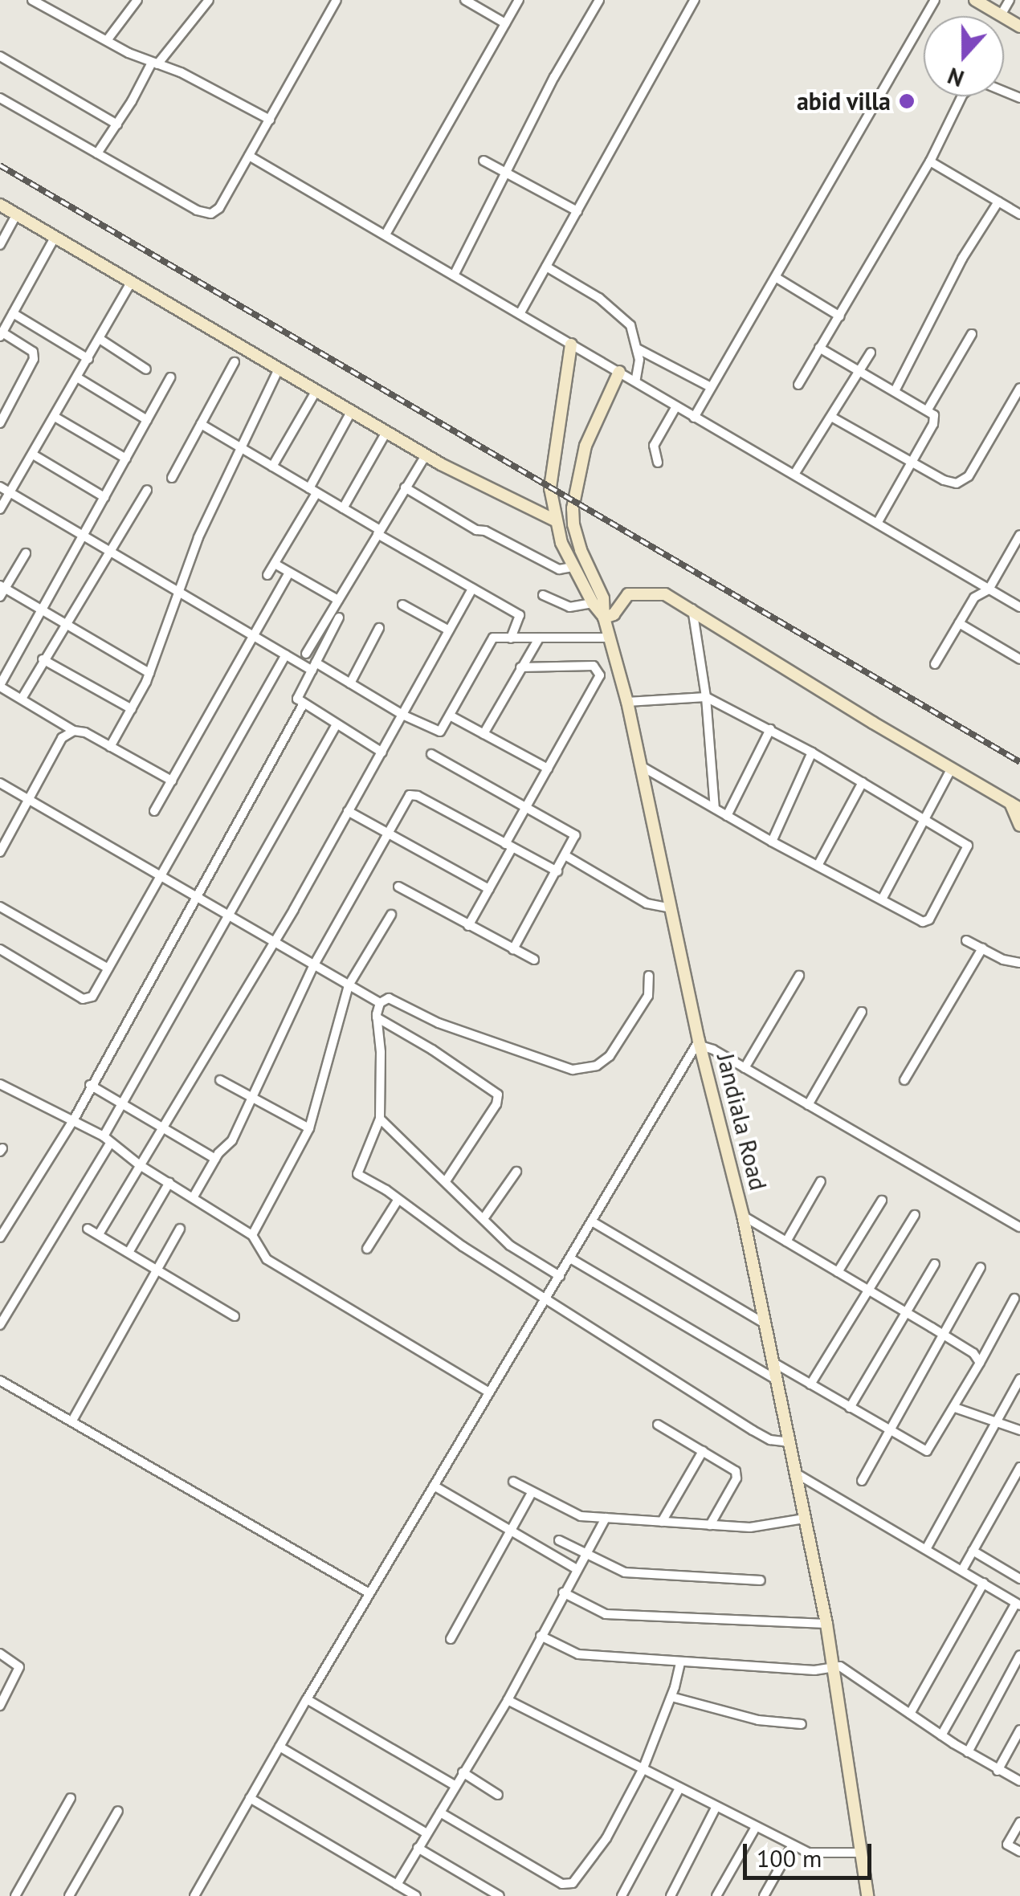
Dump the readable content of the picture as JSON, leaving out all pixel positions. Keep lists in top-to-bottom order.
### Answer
{
  "streets": {
    "street": ["Jandiala Road"]
  },
  "places": ["abid villa"],
  "scale_bar": "100 m",
  "north": "bottom"
}
